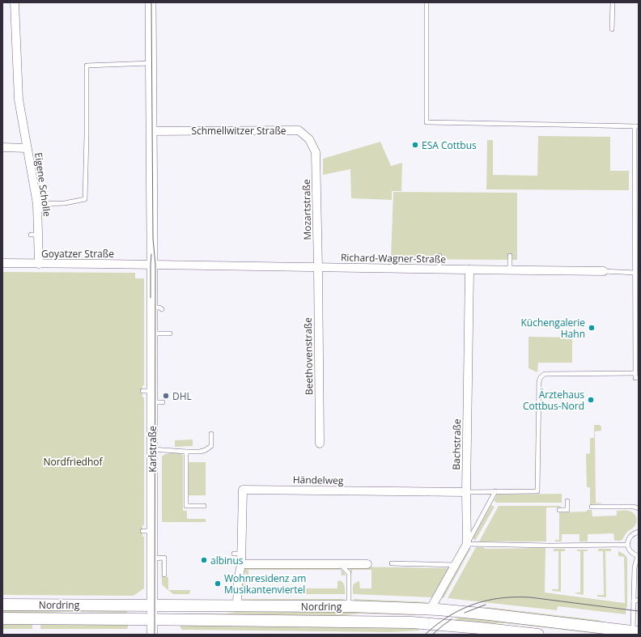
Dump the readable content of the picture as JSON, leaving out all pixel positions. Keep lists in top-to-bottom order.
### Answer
{
  "streets": {
    "main road": ["Nordring"],
    "street": [
      "Schmellwitzer Straße",
      "Eigene Scholle",
      "Mozartstraße",
      "Goyatzer Straße",
      "Richard-Wagner-Straße",
      "Beethovenstraße",
      "Bachstraße",
      "Karlstraße",
      "Händelweg"
    ]
  },
  "crossings": [
    ["Schmellwitzer Straße", "Mozartstraße"],
    ["Eigene Scholle", "Goyatzer Straße"],
    ["Mozartstraße", "Richard-Wagner-Straße"],
    ["Mozartstraße", "Beethovenstraße"],
    ["Goyatzer Straße", "Richard-Wagner-Straße"],
    ["Goyatzer Straße", "Karlstraße"],
    ["Richard-Wagner-Straße", "Beethovenstraße"],
    ["Richard-Wagner-Straße", "Bachstraße"],
    ["Richard-Wagner-Straße", "Karlstraße"],
    ["Bachstraße", "Händelweg"],
    ["Karlstraße", "Nordring"],
    ["Händelweg", "Nordring"]
  ],
  "parks": ["Nordfriedhof"],
  "places": [
    "ESA Cottbus",
    "Küchengalerie Hahn",
    "DHL",
    "Ärztehaus Cottbus-Nord",
    "albinus",
    "Wohnresidenz am Musikantenviertel"
  ]
}
